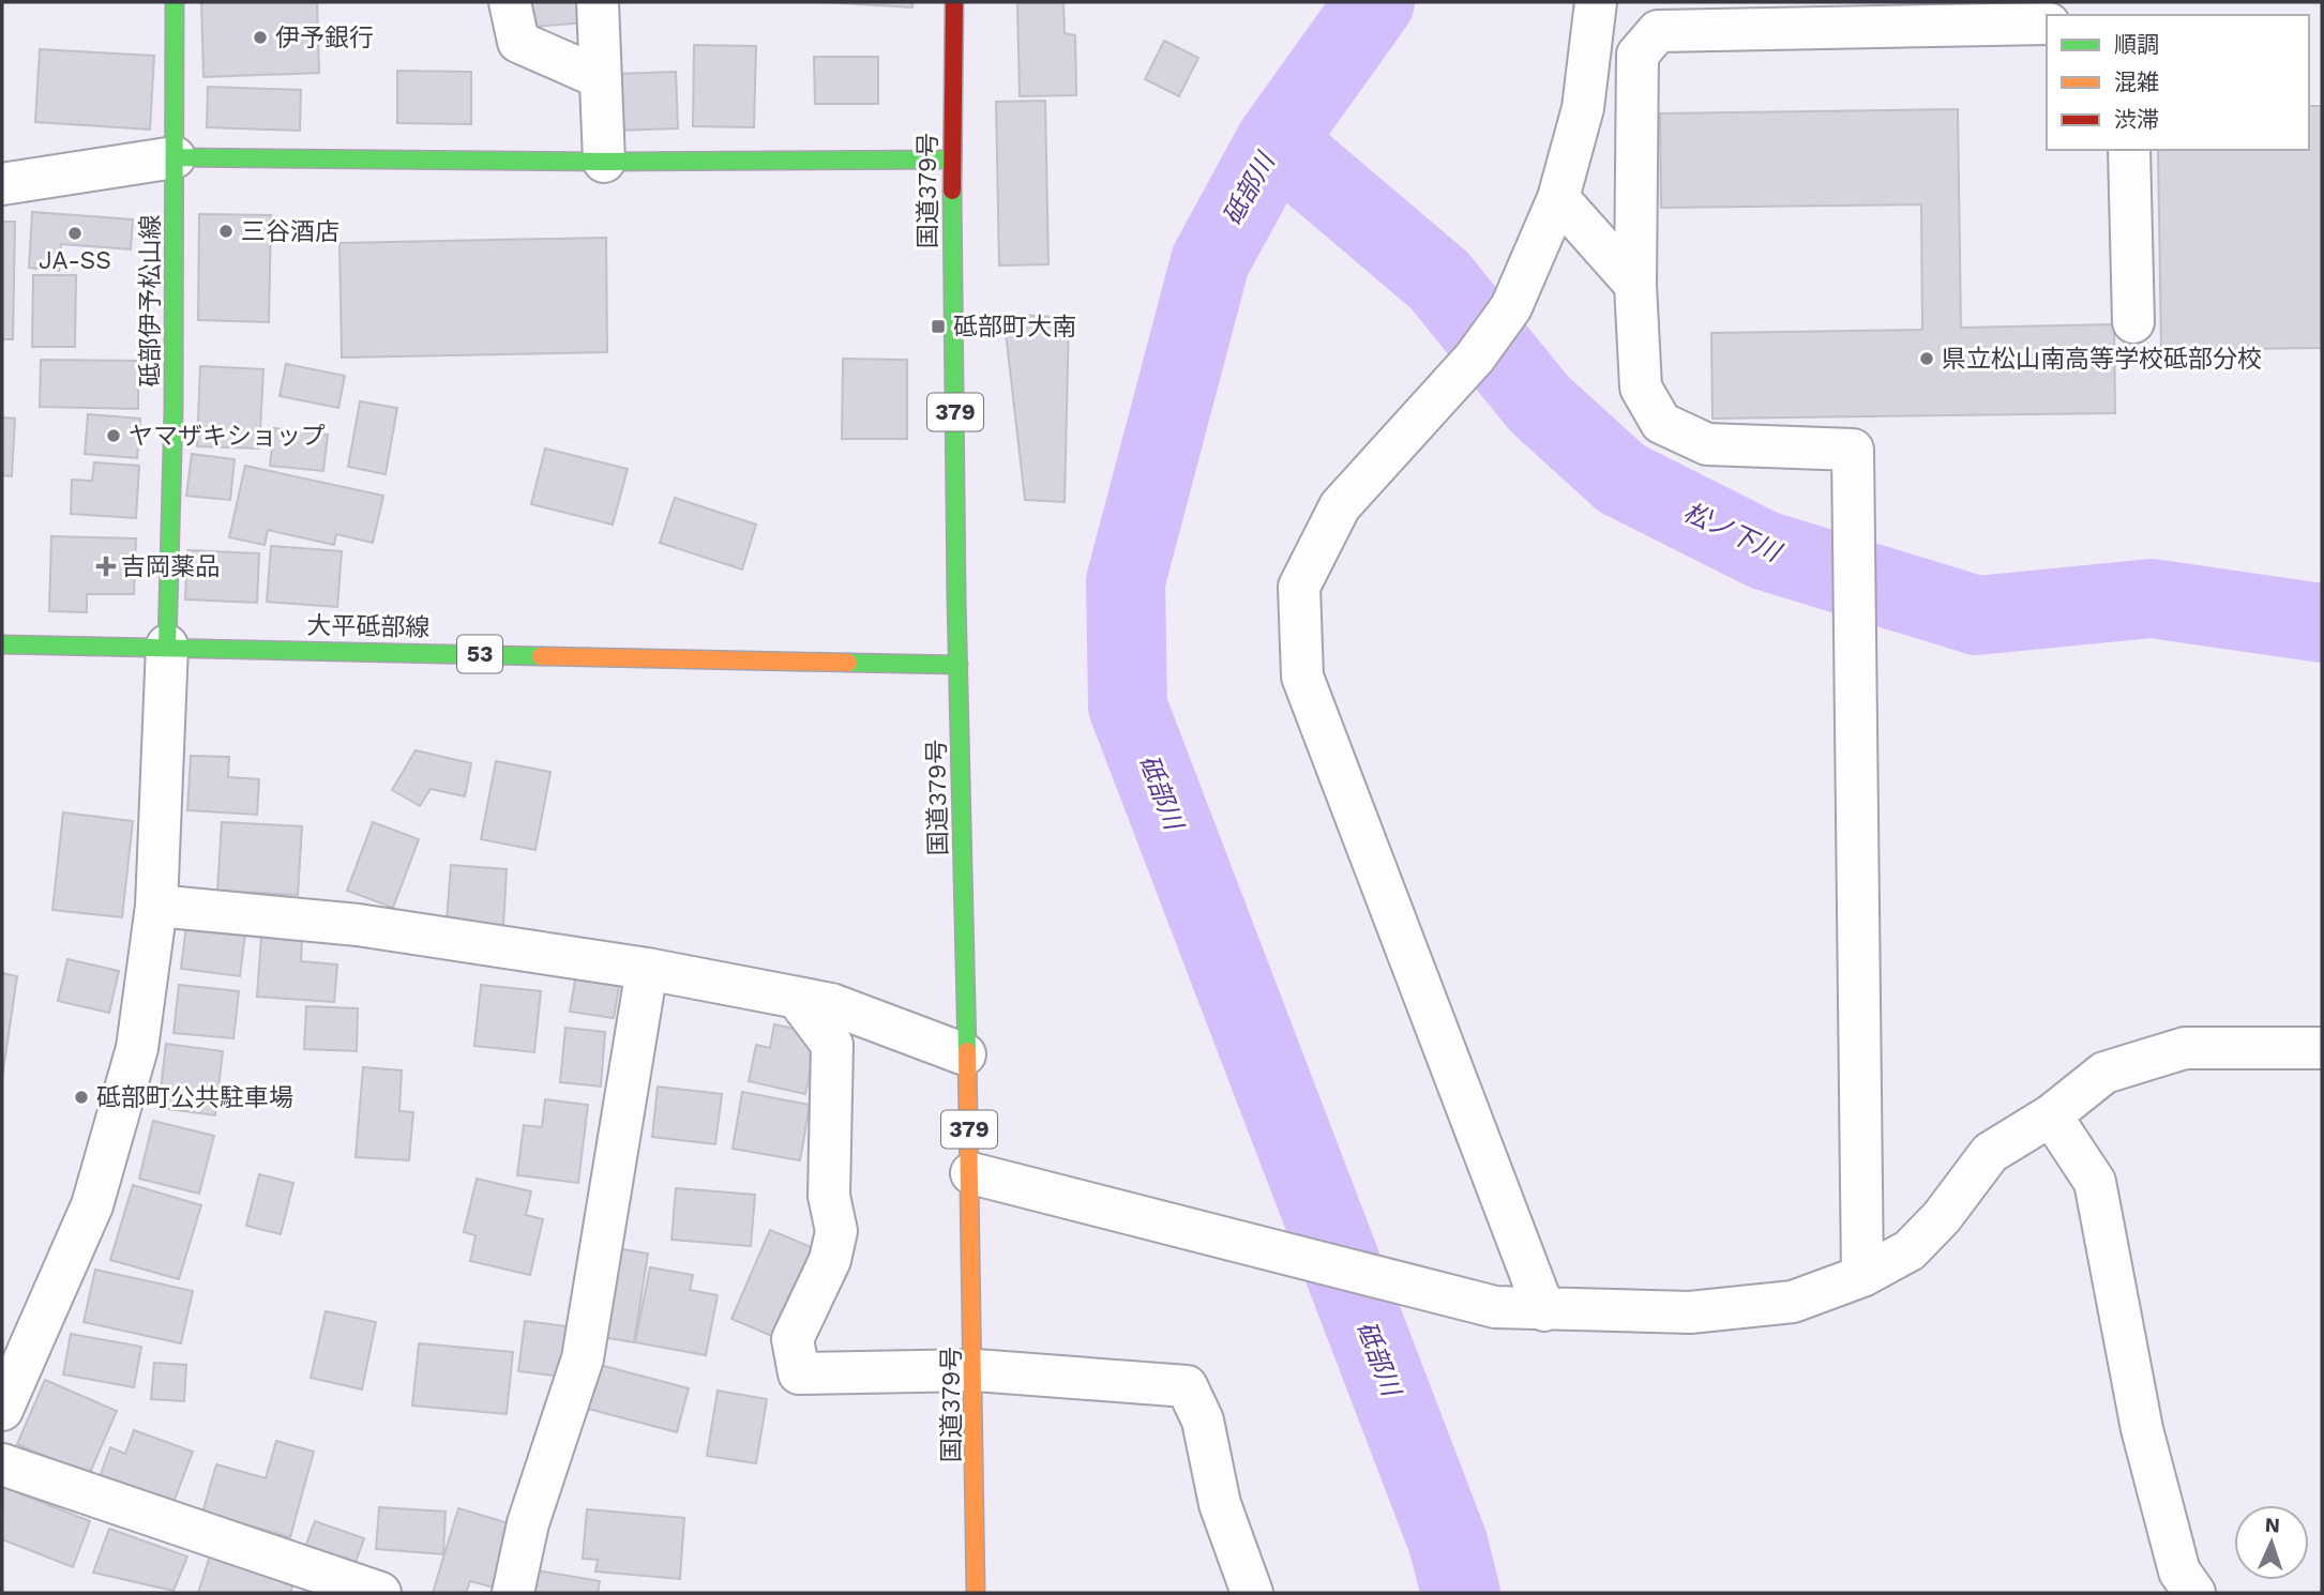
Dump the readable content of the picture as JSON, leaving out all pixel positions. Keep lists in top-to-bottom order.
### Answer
{
  "streets": {
    "main road": [
      "国道379号",
      "砥部伊予松山線",
      "379",
      "大平砥部線",
      "53"
    ]
  },
  "crossings": [
    ["国道379号", "大平砥部線"],
    ["砥部伊予松山線", "大平砥部線"]
  ],
  "water": ["砥部川", "松ノ下川"],
  "places": {
    "other": [
      "伊予銀行",
      "三谷酒店",
      "JA-SS",
      "県立松山南高等学校砥部分校",
      "ヤマザキショップ",
      "砥部町公共駐車場"
    ],
    "transit": ["砥部町大南"],
    "health": ["吉岡薬品"]
  },
  "legend": ["順調", "混雑", "渋滞"],
  "north": "top"
}
